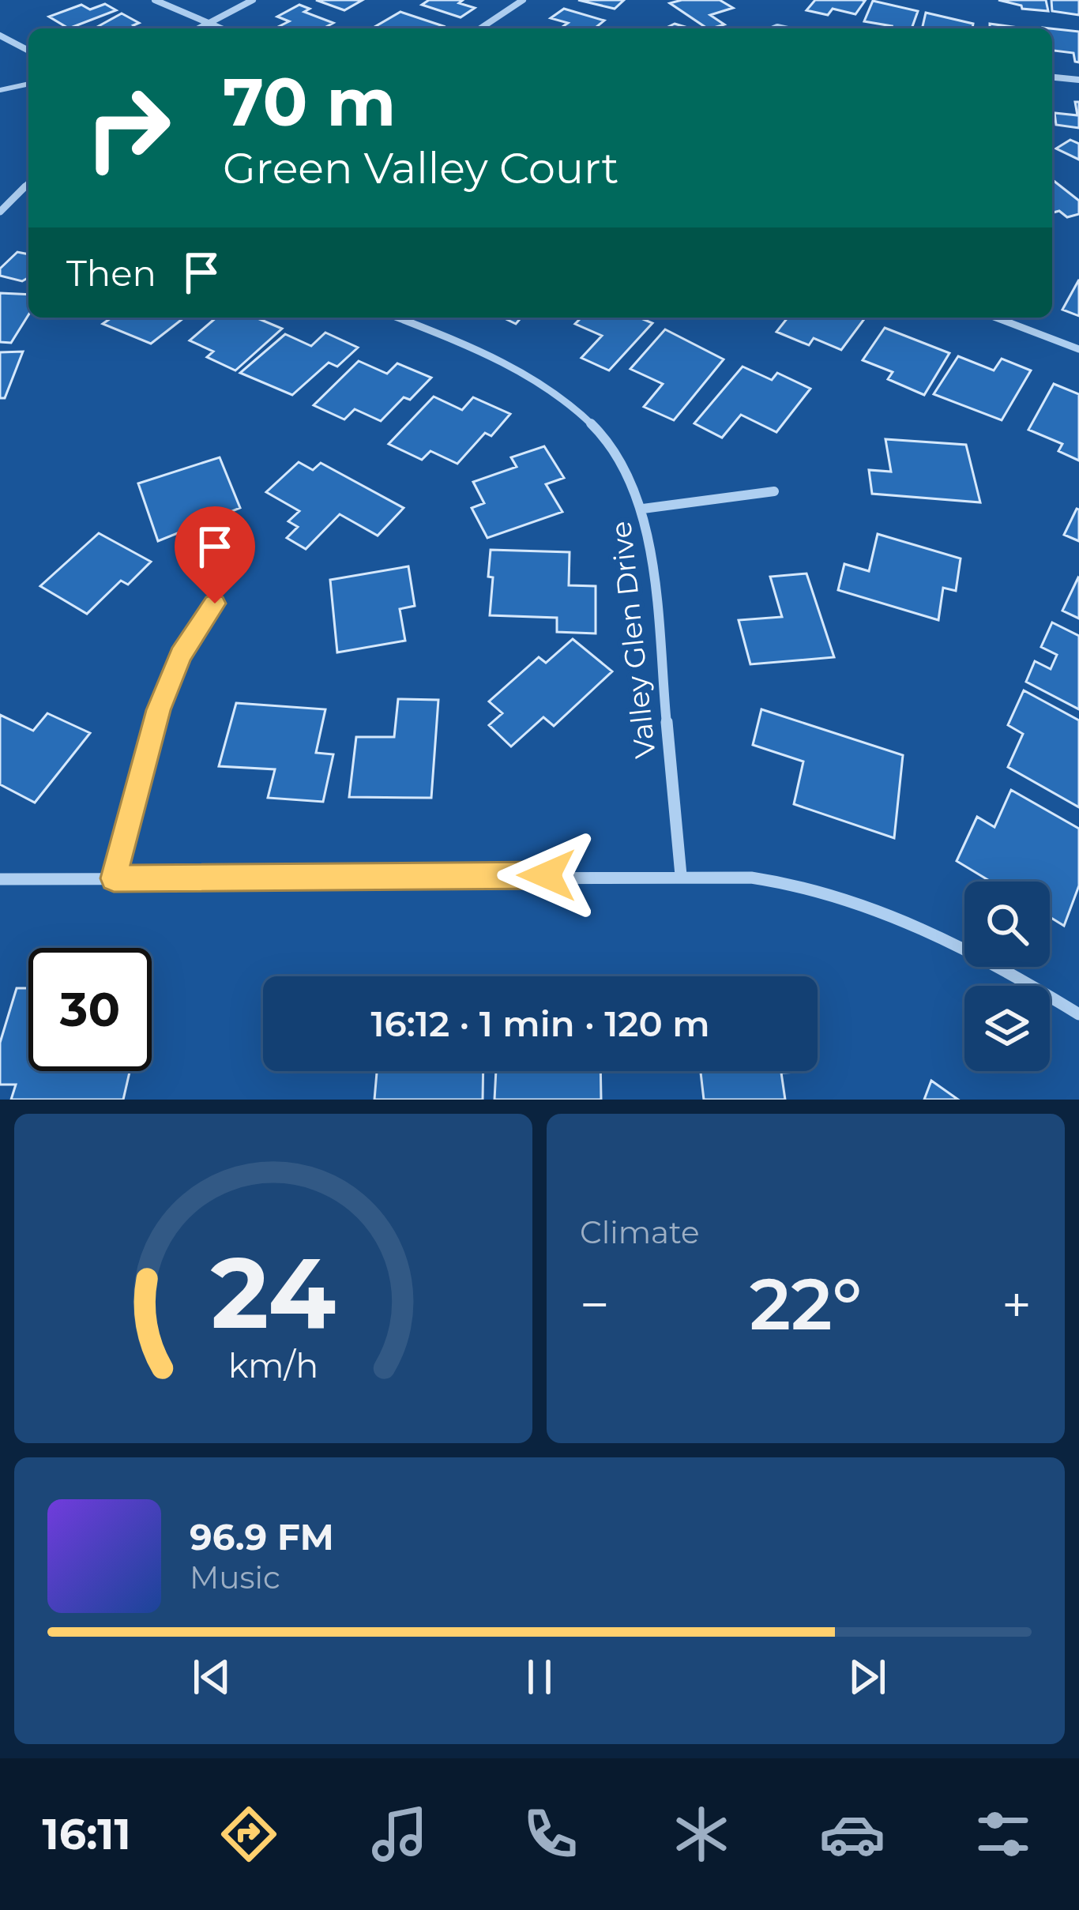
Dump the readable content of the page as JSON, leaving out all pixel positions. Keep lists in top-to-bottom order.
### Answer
{
  "streets": {
    "street": ["Valley Glen Drive"]
  },
  "page": {
    "turn": ["70 m", "Green Valley Court"],
    "then": "Then",
    "limit": "30",
    "trip": "16:12 · 1 min · 120 m",
    "tile": "Climate",
    "heat": ["−", "22°", "+"],
    "song": ["96.9 FM", "Music"],
    "tabs": "16:11",
    "gauge": ["24", "km/h"]
  }
}
